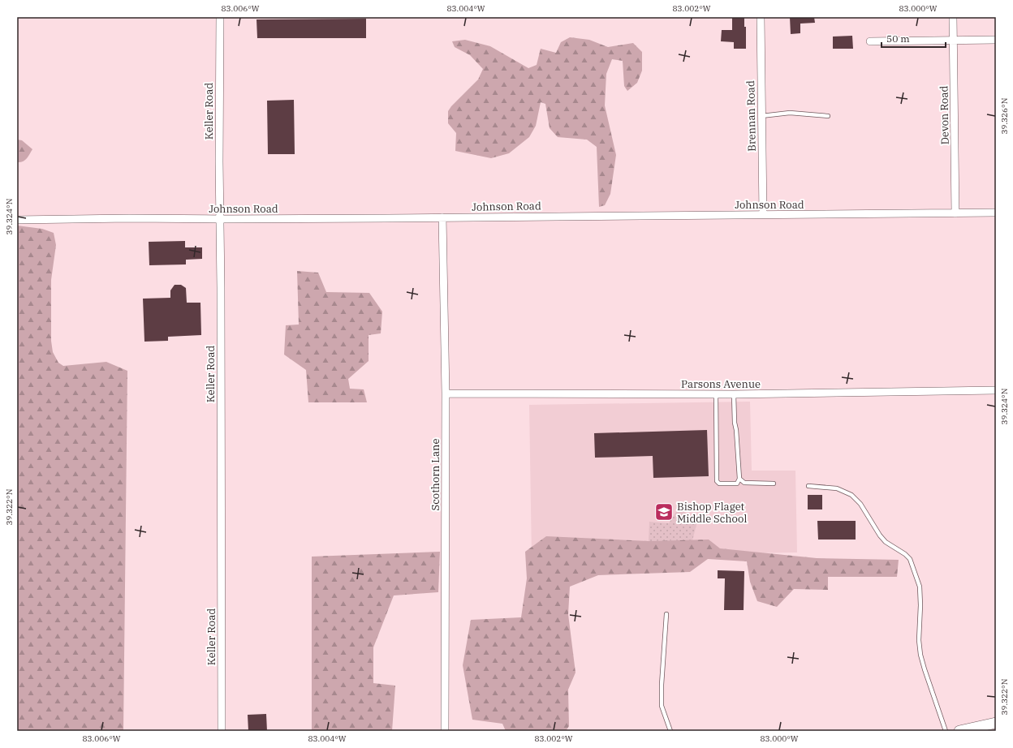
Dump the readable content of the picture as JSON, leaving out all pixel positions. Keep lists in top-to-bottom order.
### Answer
{
  "streets": {
    "street": [
      "Keller Road",
      "Devon Road",
      "Brennan Road",
      "Johnson Road",
      "Parsons Avenue",
      "Scothorn Lane"
    ]
  },
  "crossings": [
    ["Keller Road", "Johnson Road"],
    ["Devon Road", "Johnson Road"],
    ["Brennan Road", "Johnson Road"],
    ["Johnson Road", "Scothorn Lane"],
    ["Parsons Avenue", "Scothorn Lane"]
  ],
  "places": {
    "school or university": ["Bishop Flaget Middle School"]
  },
  "scale_bar": "50 m",
  "coordinates": [
    "83.006°W",
    "83.004°W",
    "83.002°W",
    "83.000°W",
    "39.326°N",
    "39.324°N",
    "39.322°N"
  ]
}
